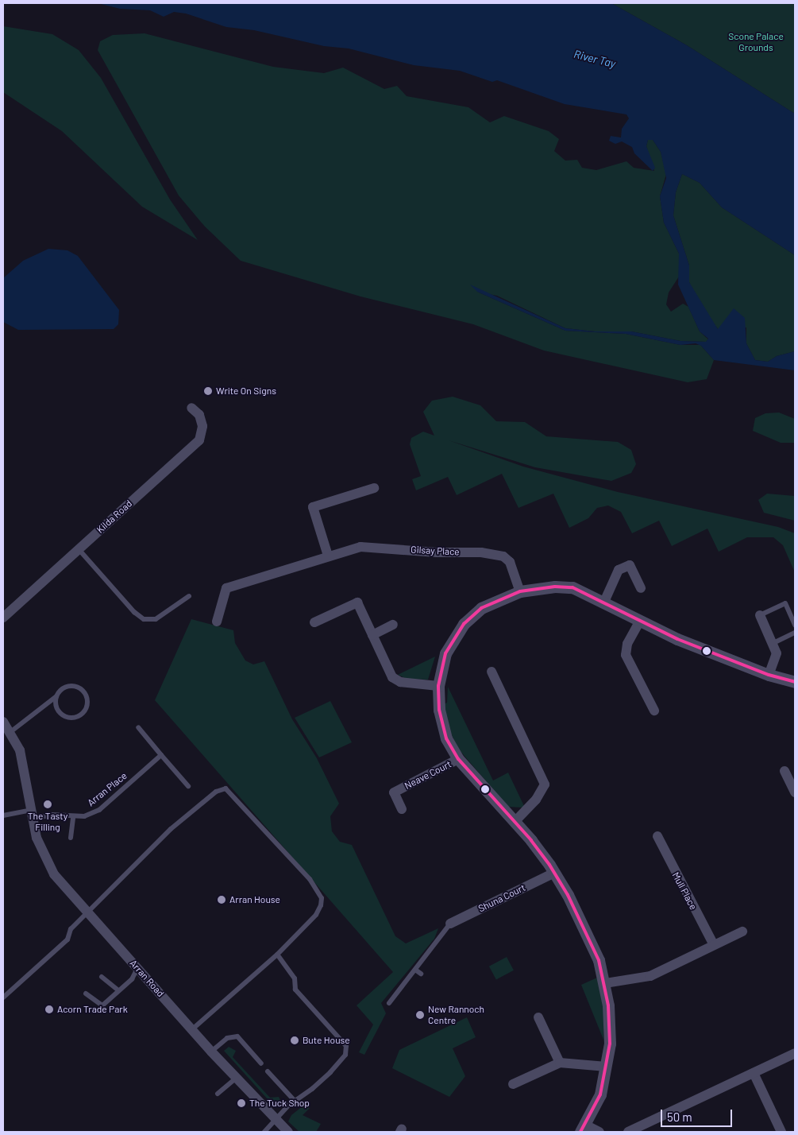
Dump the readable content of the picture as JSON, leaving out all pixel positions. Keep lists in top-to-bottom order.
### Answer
{
  "streets": {
    "street": [
      "Kilda Road",
      "Gilsay Place",
      "Neave Court",
      "Mull Place",
      "Shuna Court",
      "Arran Road"
    ],
    "lane": ["Arran Place"]
  },
  "crossings": [
    ["Arran Place", "Arran Road"]
  ],
  "water": ["River Tay"],
  "parks": ["Scone Palace Grounds"],
  "places": [
    "Write On Signs",
    "The Tasty Filling",
    "Arran House",
    "Acorn Trade Park",
    "New Rannoch Centre",
    "Bute House",
    "The Tuck Shop"
  ],
  "scale_bar": "50 m"
}
